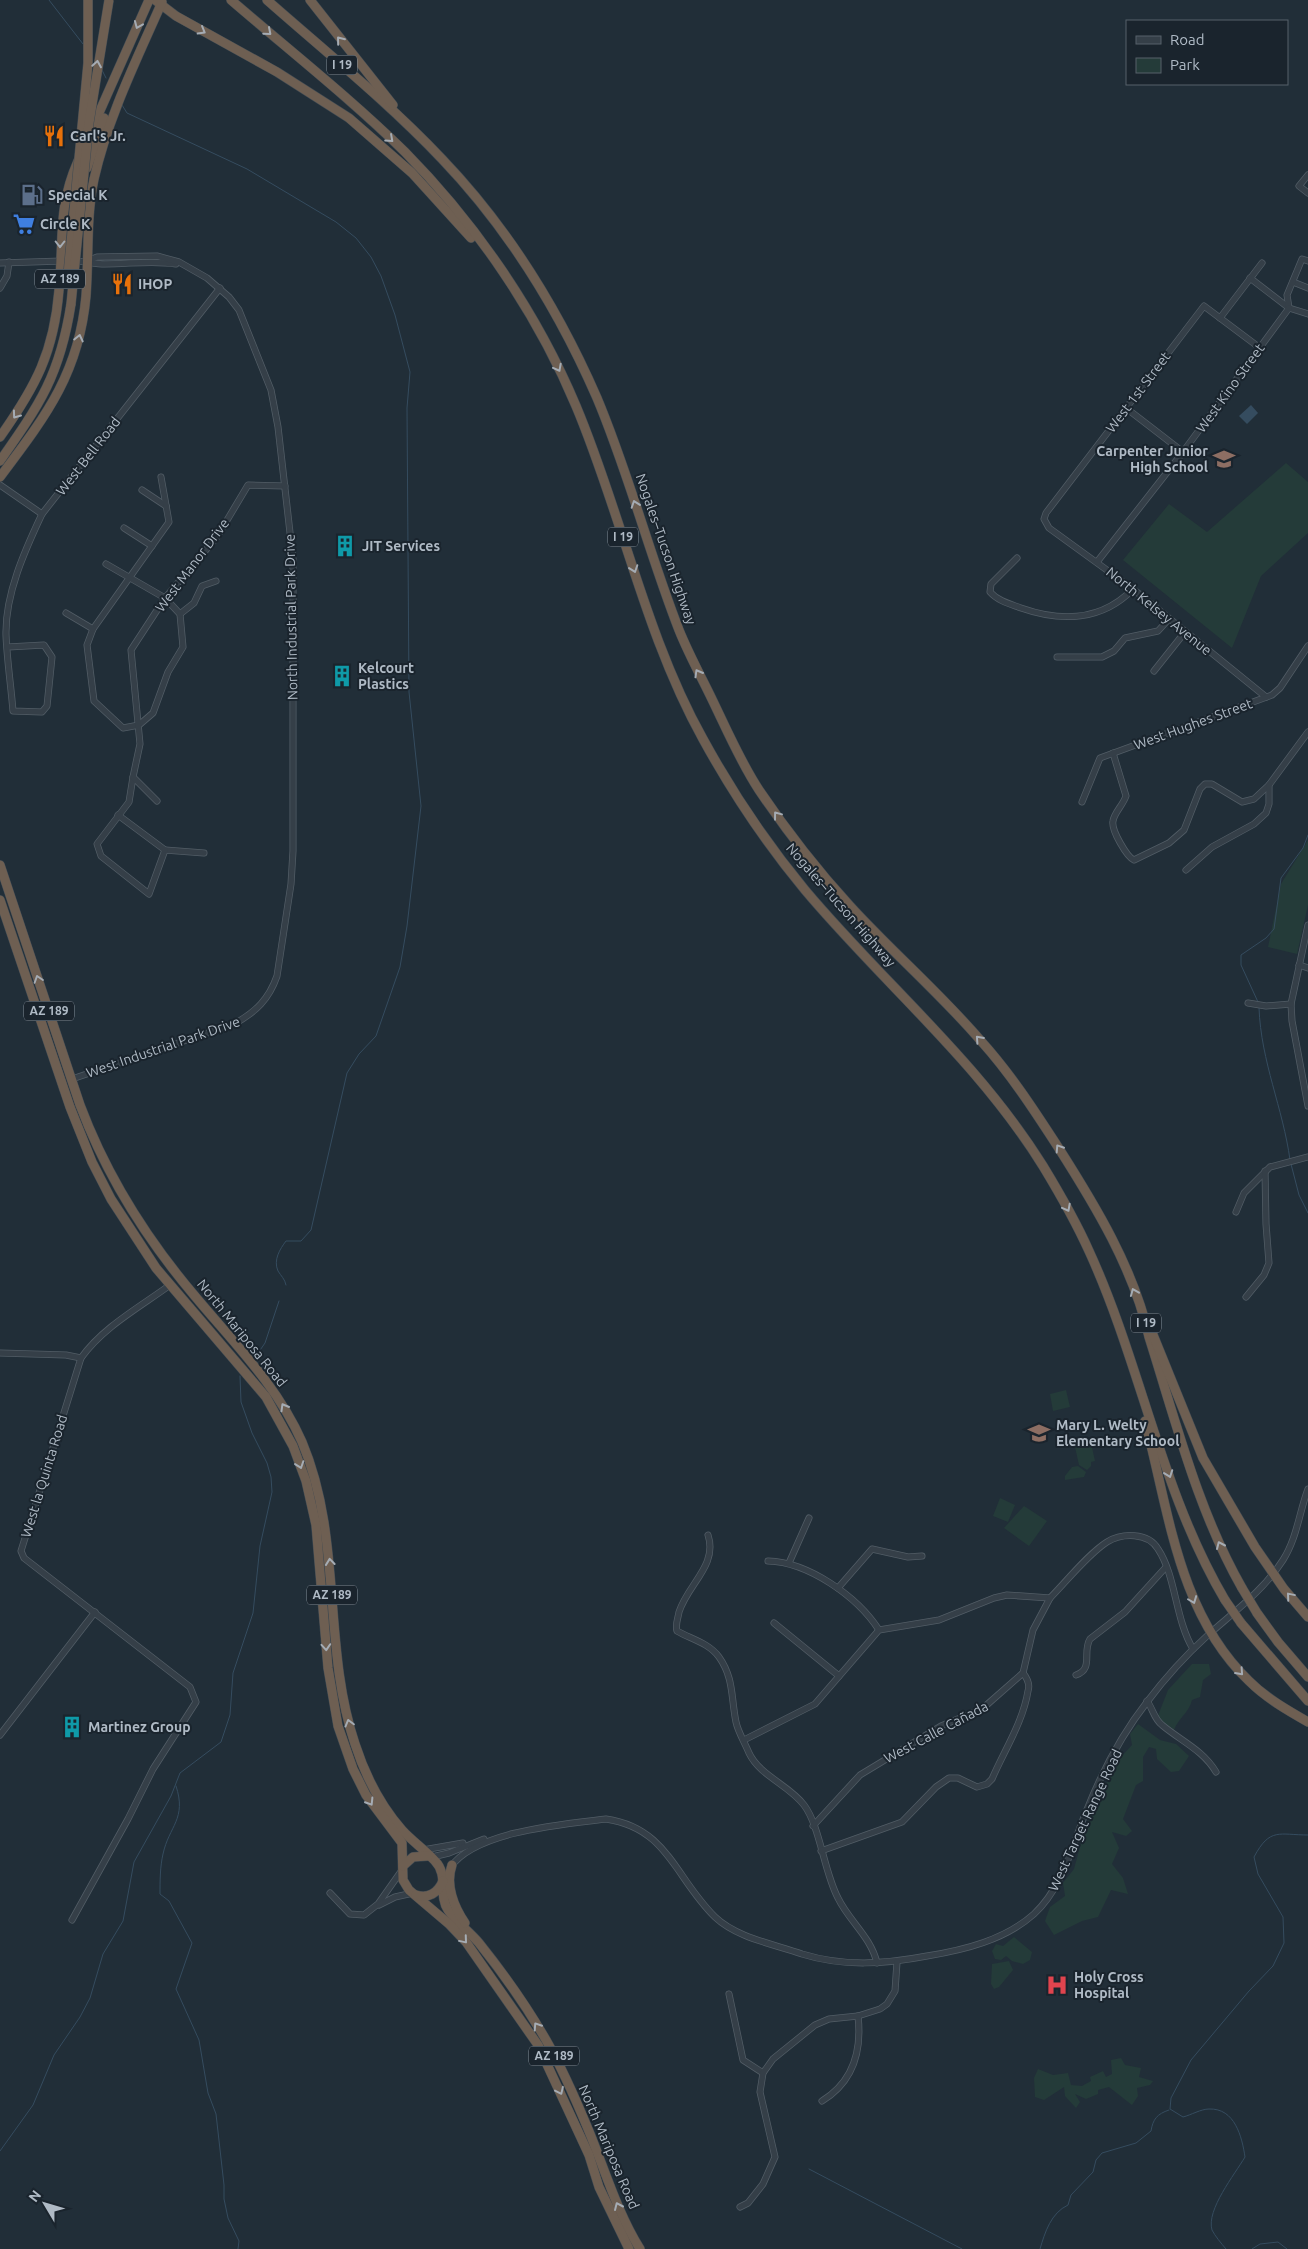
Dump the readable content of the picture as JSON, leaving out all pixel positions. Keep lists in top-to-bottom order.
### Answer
{
  "streets": {
    "highway": [
      "I 19",
      "AZ 189",
      "Nogales–Tucson Highway",
      "North Mariposa Road"
    ],
    "street": [
      "West Kino Street",
      "West 1st Street",
      "West Bell Road",
      "West Manor Drive",
      "North Kelsey Avenue",
      "North Industrial Park Drive",
      "West Hughes Street",
      "West Industrial Park Drive",
      "West la Quinta Road",
      "West Calle Cañada",
      "West Target Range Road"
    ]
  },
  "crossings": [
    ["AZ 189", "North Industrial Park Drive"],
    ["West Kino Street", "North Kelsey Avenue"],
    ["West 1st Street", "North Kelsey Avenue"],
    ["West Bell Road", "North Industrial Park Drive"],
    ["West Manor Drive", "North Industrial Park Drive"],
    ["North Kelsey Avenue", "West Hughes Street"],
    ["North Industrial Park Drive", "West Industrial Park Drive"],
    ["West Industrial Park Drive", "North Mariposa Road"],
    ["North Mariposa Road", "West la Quinta Road"]
  ],
  "places": {
    "restaurant": ["Carl's Jr.", "IHOP"],
    "fuel station": ["Special K"],
    "supermarket": ["Circle K"],
    "school or university": ["Carpenter Junior High School", "Mary L. Welty Elementary School"],
    "building": ["JIT Services", "Kelcourt Plastics", "Martinez Group"],
    "hospital": ["Holy Cross Hospital"]
  },
  "legend": ["Road", "Park"],
  "north": "top left"
}
